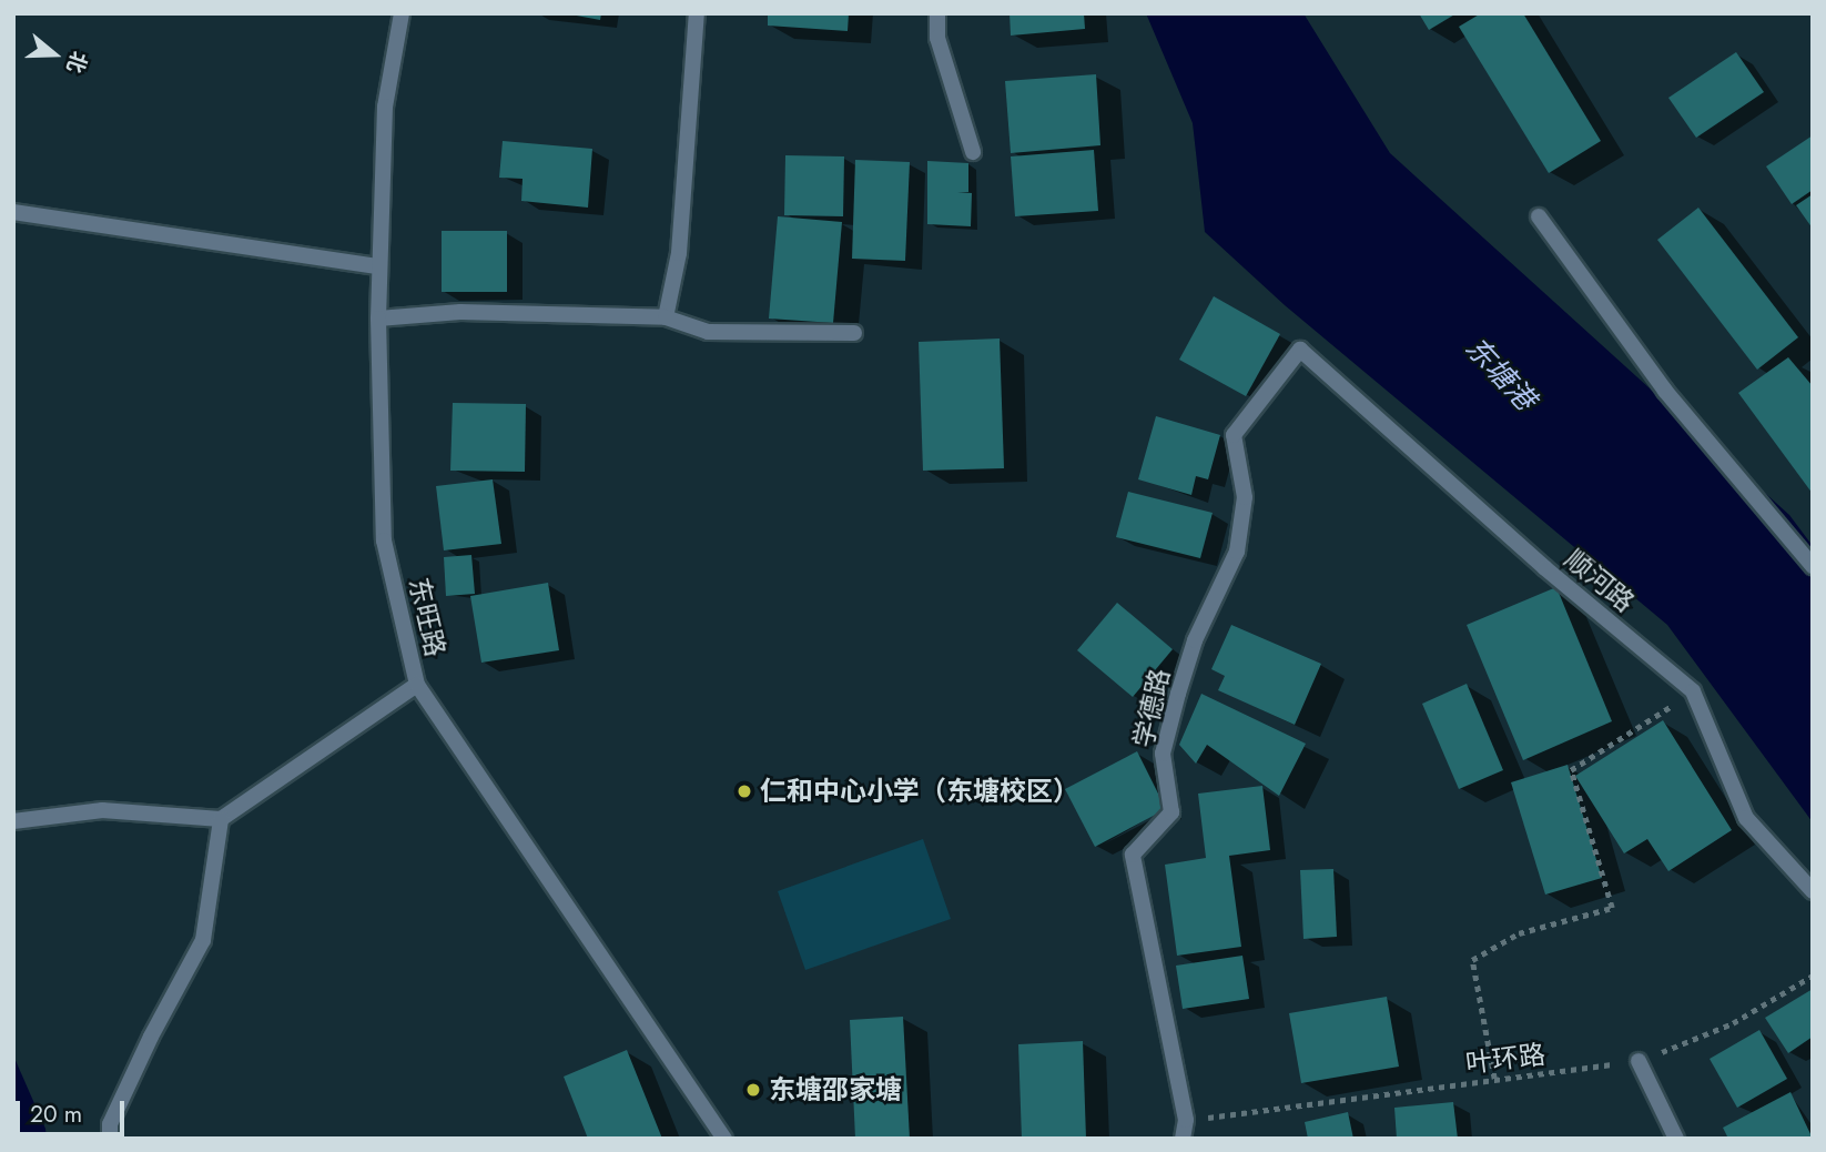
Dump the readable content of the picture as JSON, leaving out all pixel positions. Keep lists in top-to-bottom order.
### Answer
{
  "streets": {
    "street": ["顺河路", "东旺路", "学德路"],
    "path": ["叶环路"]
  },
  "crossings": [
    ["顺河路", "学德路"],
    ["学德路", "叶环路"]
  ],
  "water": ["东塘港"],
  "places": ["仁和中心小学（东塘校区）", "东塘邵家塘"],
  "scale_bar": "20 m",
  "north": "right"
}
